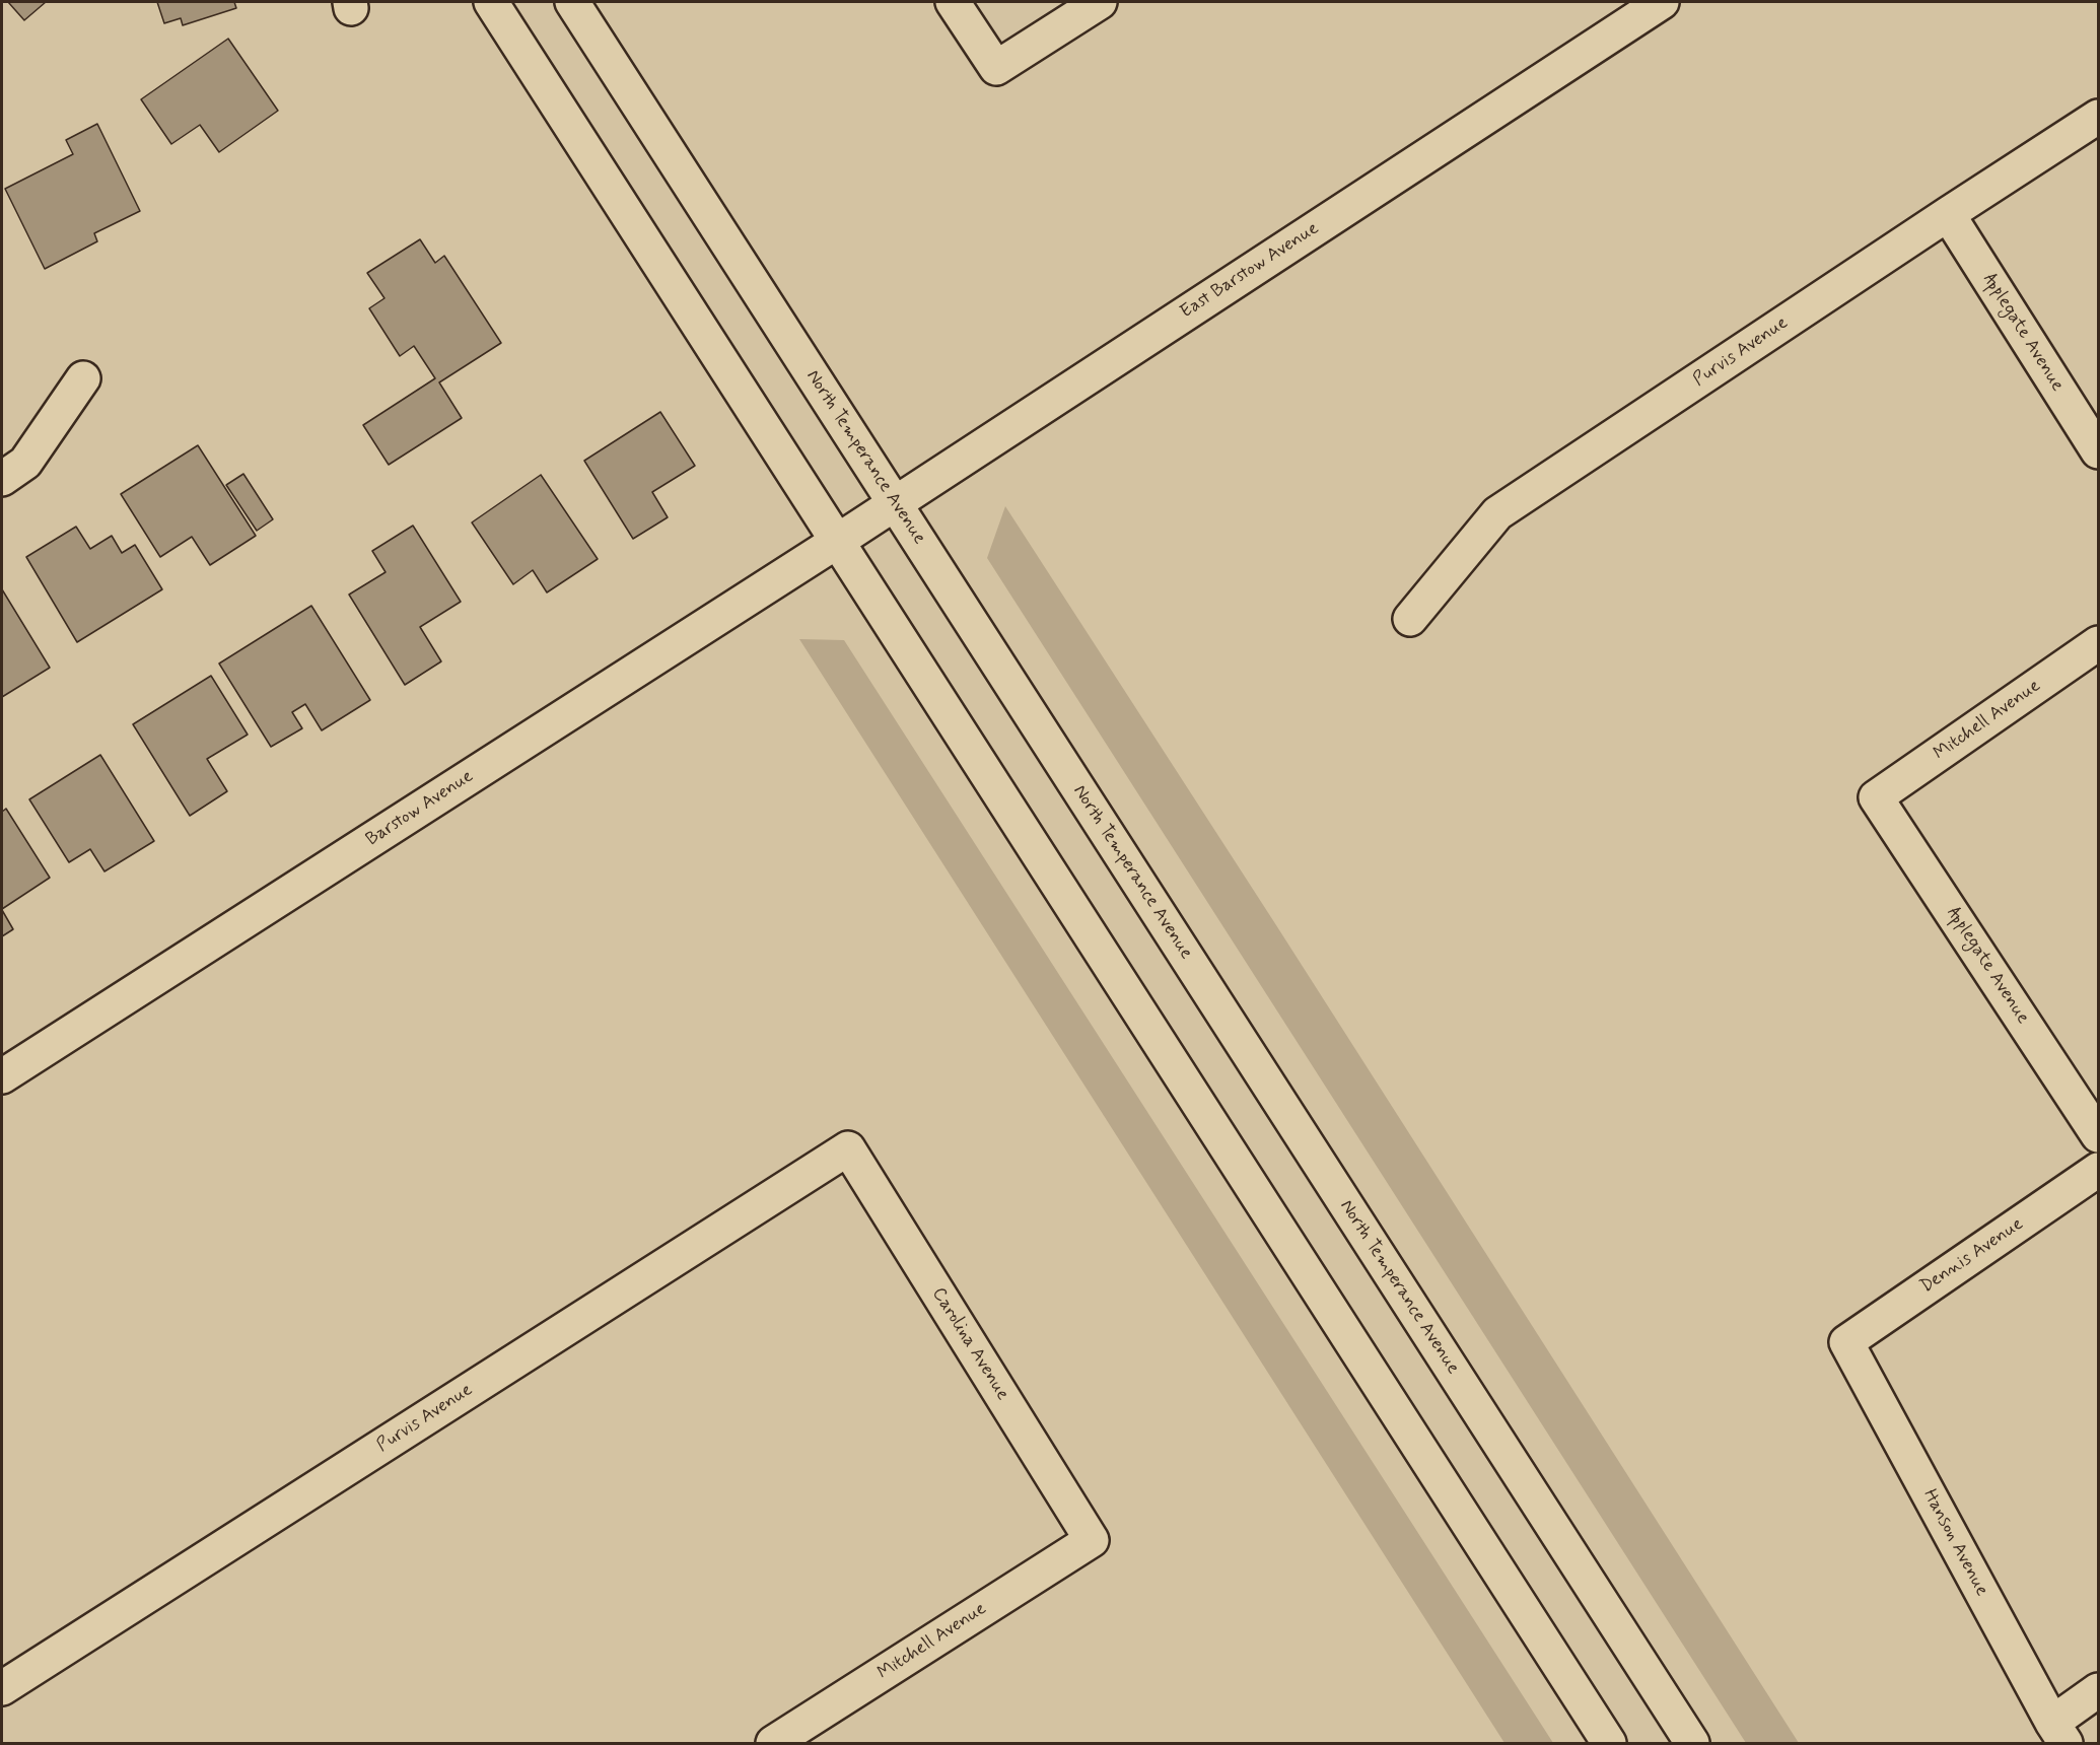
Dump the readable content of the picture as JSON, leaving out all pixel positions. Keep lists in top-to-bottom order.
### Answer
{
  "streets": {
    "street": [
      "East Barstow Avenue",
      "Applegate Avenue",
      "Purvis Avenue",
      "North Temperance Avenue",
      "Mitchell Avenue",
      "Barstow Avenue",
      "Dennis Avenue",
      "Carolina Avenue",
      "Hanson Avenue"
    ]
  },
  "crossings": [
    ["East Barstow Avenue", "North Temperance Avenue"],
    ["East Barstow Avenue", "Barstow Avenue"],
    ["Applegate Avenue", "Purvis Avenue"],
    ["Applegate Avenue", "Mitchell Avenue"],
    ["Purvis Avenue", "Carolina Avenue"],
    ["Mitchell Avenue", "Carolina Avenue"],
    ["Dennis Avenue", "Hanson Avenue"]
  ]
}
